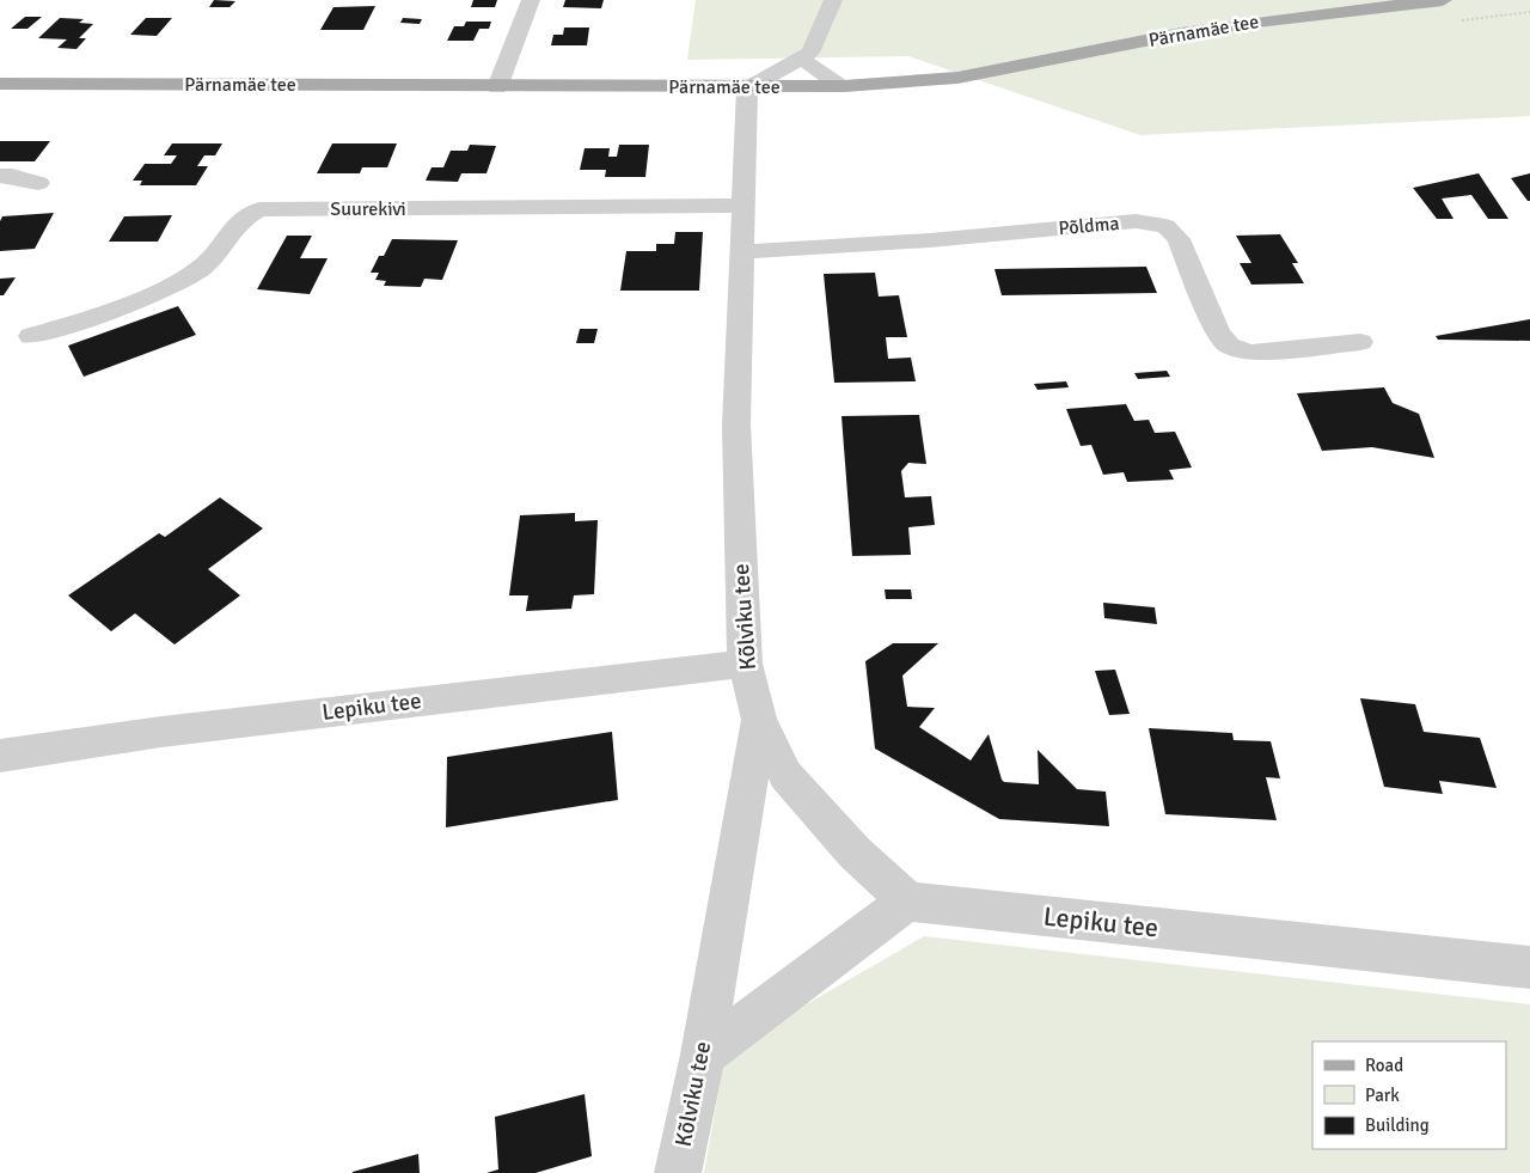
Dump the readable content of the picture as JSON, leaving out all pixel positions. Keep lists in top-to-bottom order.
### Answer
{
  "streets": {
    "main road": ["Pärnamäe tee"],
    "street": [
      "Suurekivi",
      "Põldma",
      "Kõlviku tee",
      "Lepiku tee"
    ]
  },
  "crossings": [
    ["Pärnamäe tee", "Kõlviku tee"],
    ["Suurekivi", "Kõlviku tee"],
    ["Põldma", "Kõlviku tee"],
    ["Kõlviku tee", "Lepiku tee"]
  ],
  "legend": ["Road", "Park", "Building"]
}
